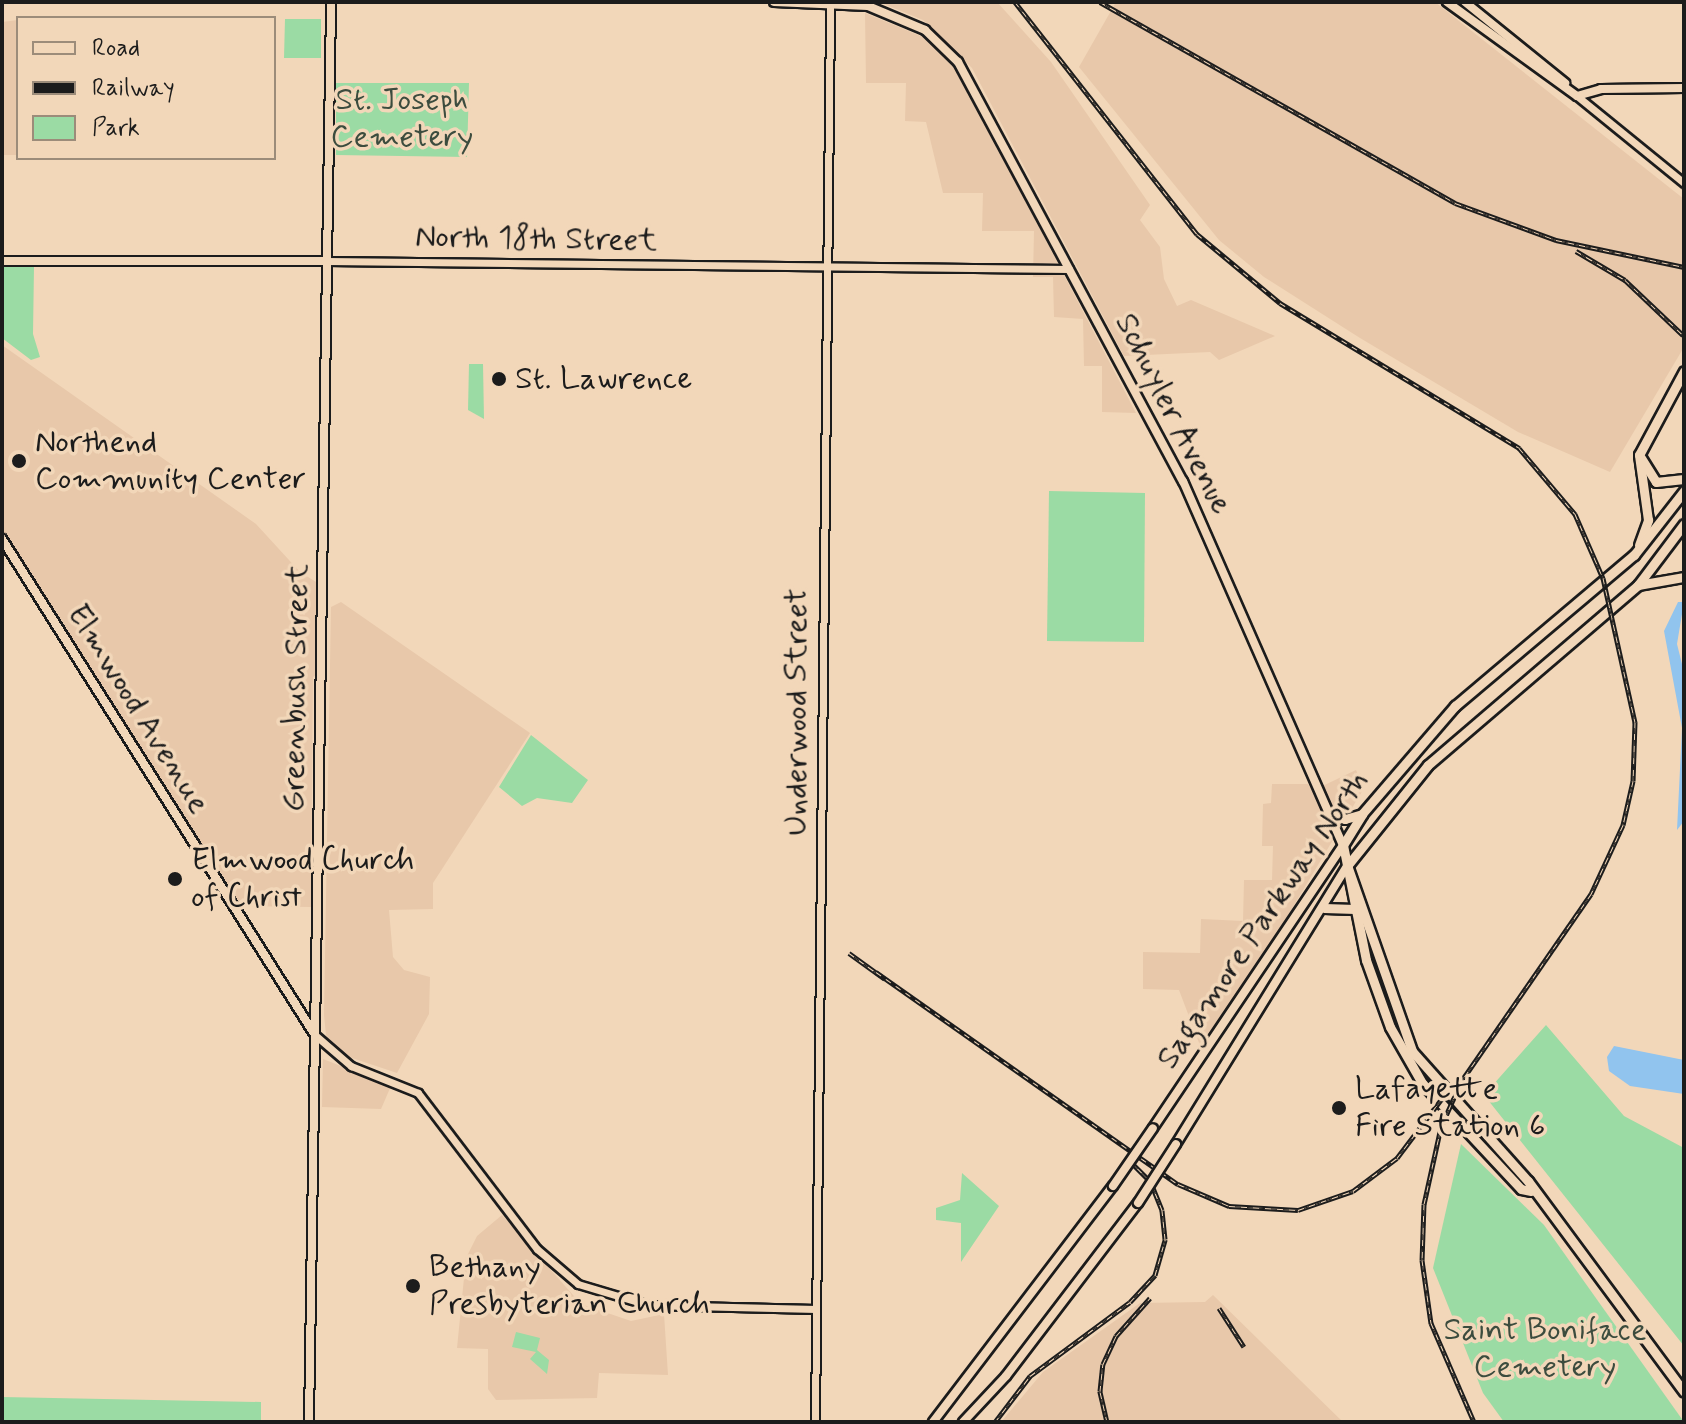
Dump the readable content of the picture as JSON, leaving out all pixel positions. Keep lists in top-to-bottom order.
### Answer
{
  "streets": {
    "highway": ["Schuyler Avenue", "Sagamore Parkway North"],
    "main road": ["North 18th Street", "Greenbush Street", "Elmwood Avenue"],
    "street": ["Underwood Street"]
  },
  "crossings": [
    ["North 18th Street", "Schuyler Avenue"],
    ["North 18th Street", "Greenbush Street"],
    ["North 18th Street", "Underwood Street"],
    ["Schuyler Avenue", "Underwood Street"],
    ["Schuyler Avenue", "Sagamore Parkway North"],
    ["Greenbush Street", "Elmwood Avenue"],
    ["Elmwood Avenue", "Underwood Street"]
  ],
  "parks": ["St. Joseph Cemetery", "Saint Boniface Cemetery"],
  "places": [
    "St. Lawrence",
    "Northend Community Center",
    "Elmwood Church of Christ",
    "Lafayette Fire Station 6",
    "Bethany Presbyterian Church"
  ],
  "legend": ["Road", "Railway", "Park"]
}
